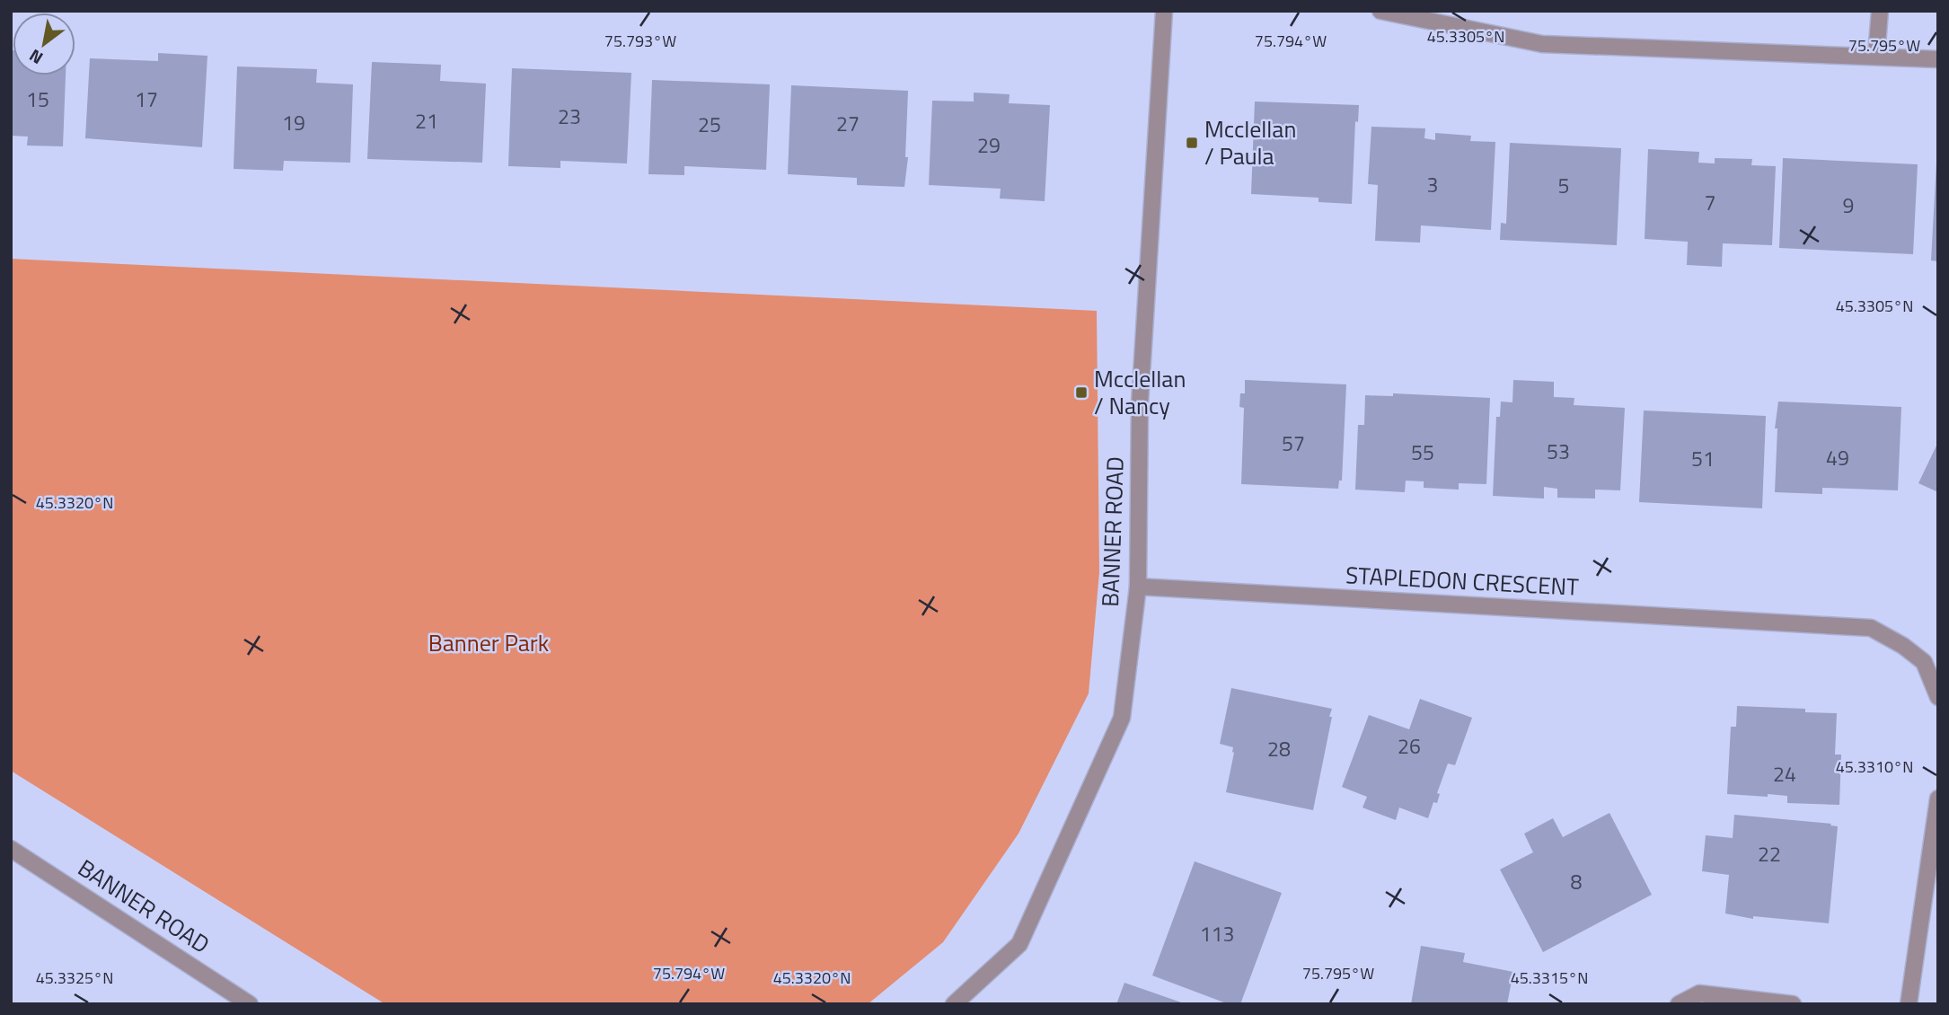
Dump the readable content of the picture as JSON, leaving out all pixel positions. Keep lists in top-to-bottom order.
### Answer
{
  "streets": {
    "street": ["BANNER ROAD", "STAPLEDON CRESCENT"]
  },
  "crossings": [
    ["BANNER ROAD", "STAPLEDON CRESCENT"]
  ],
  "parks": ["Banner Park"],
  "places": {
    "transit": ["Mcclellan / Paula", "Mcclellan / Nancy"]
  },
  "house_numbers": [
    "15",
    "17",
    "23",
    "21",
    "19",
    "27",
    "25",
    "29",
    "3",
    "5",
    "7",
    "9",
    "57",
    "53",
    "55",
    "49",
    "51",
    "26",
    "28",
    "24",
    "22",
    "8",
    "113"
  ],
  "north": "bottom left",
  "coordinates": [
    "45.3305°N",
    "75.793°W",
    "75.794°W",
    "75.795°W",
    "45.3320°N",
    "45.3310°N",
    "45.3325°N",
    "45.3315°N"
  ]
}
